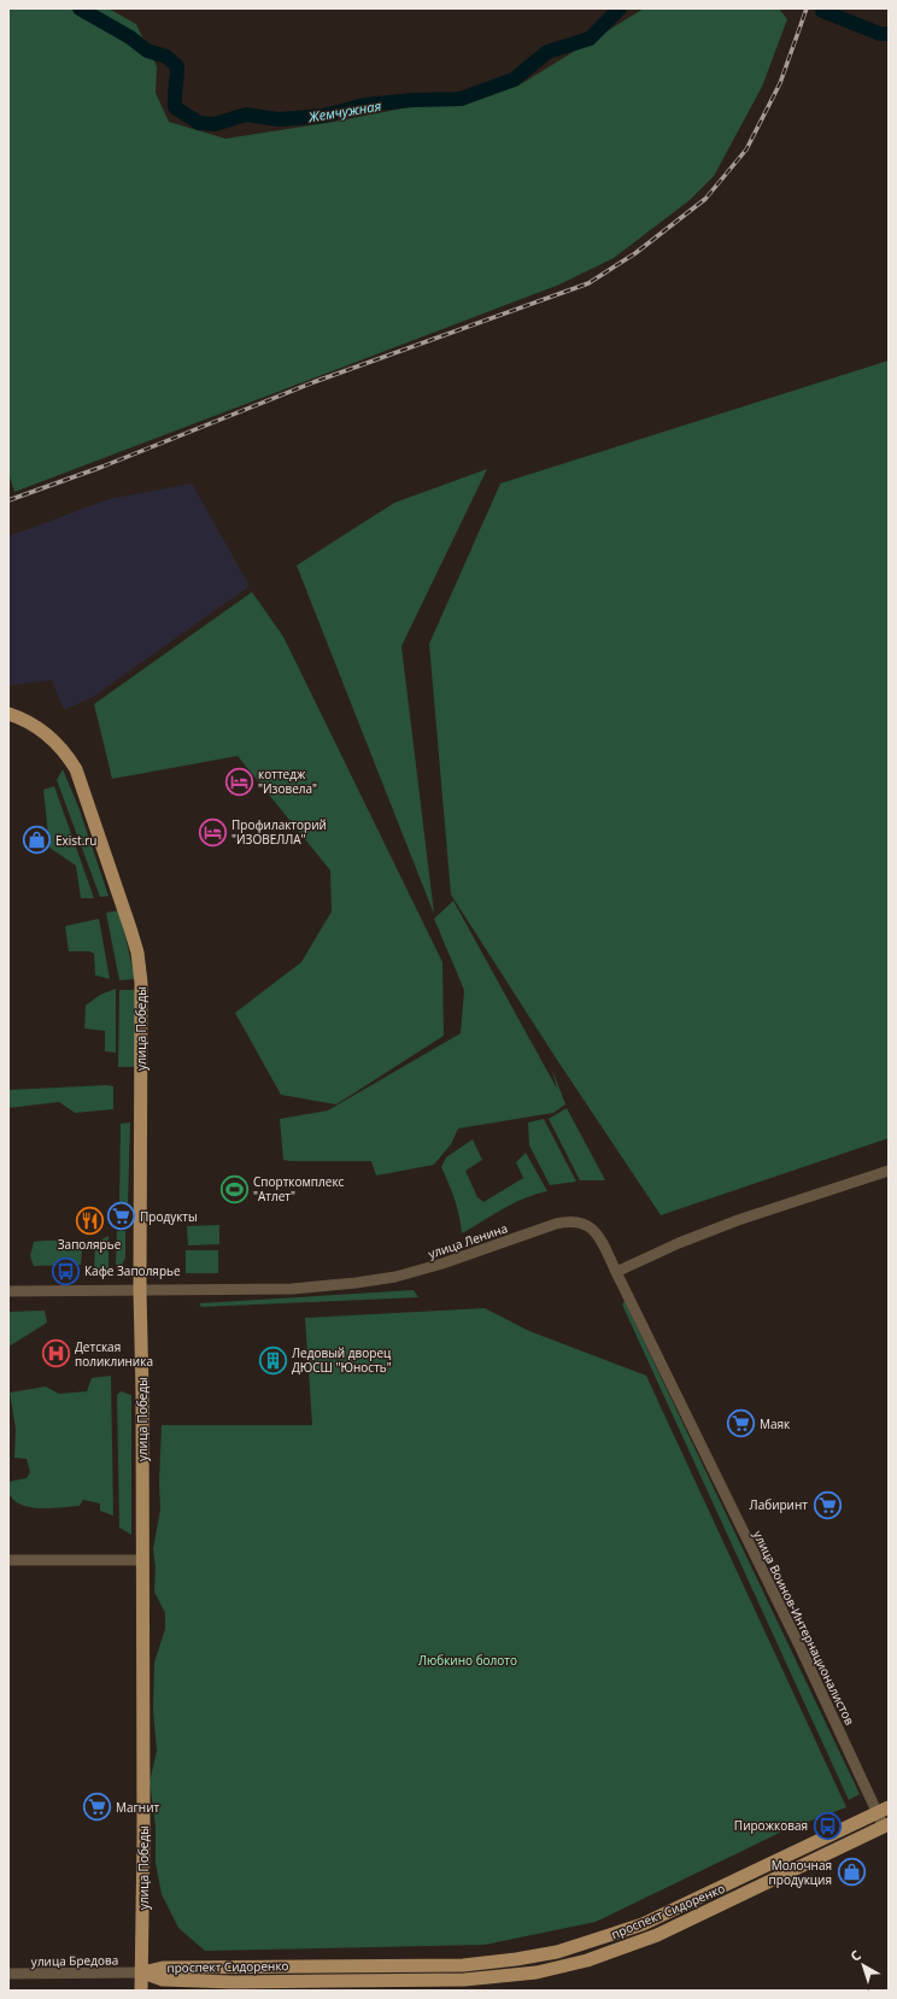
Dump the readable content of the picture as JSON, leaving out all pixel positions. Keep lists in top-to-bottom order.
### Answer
{
  "streets": {
    "main road": ["улица Победы", "проспект Сидоренко"],
    "street": ["улица Ленина", "улица Воинов-Интернационалистов", "улица Бредова"]
  },
  "crossings": [
    ["улица Победы", "улица Ленина"],
    ["улица Победы", "проспект Сидоренко"],
    ["улица Победы", "улица Бредова"],
    ["улица Ленина", "улица Воинов-Интернационалистов"],
    ["улица Воинов-Интернационалистов", "проспект Сидоренко"],
    ["проспект Сидоренко", "улица Бредова"]
  ],
  "water": ["Жемчужная"],
  "parks": ["Любкино болото"],
  "places": {
    "hotel": ["коттедж \"Изовела\"", "Профилакторий \"ИЗОВЕЛЛА\""],
    "shop": ["Exist.ru", "Молочная продукция"],
    "sports": ["Спорткомплекс \"Атлет\""],
    "supermarket": [
      "Продукты",
      "Маяк",
      "Лабиринт",
      "Магнит"
    ],
    "restaurant": ["Заполярье"],
    "bus stop": ["Кафе Заполярье", "Пирожковая"],
    "hospital": ["Детская поликлиника"],
    "building": ["Ледовый дворец ДЮСШ \"Юность\""]
  },
  "north": "top left"
}
